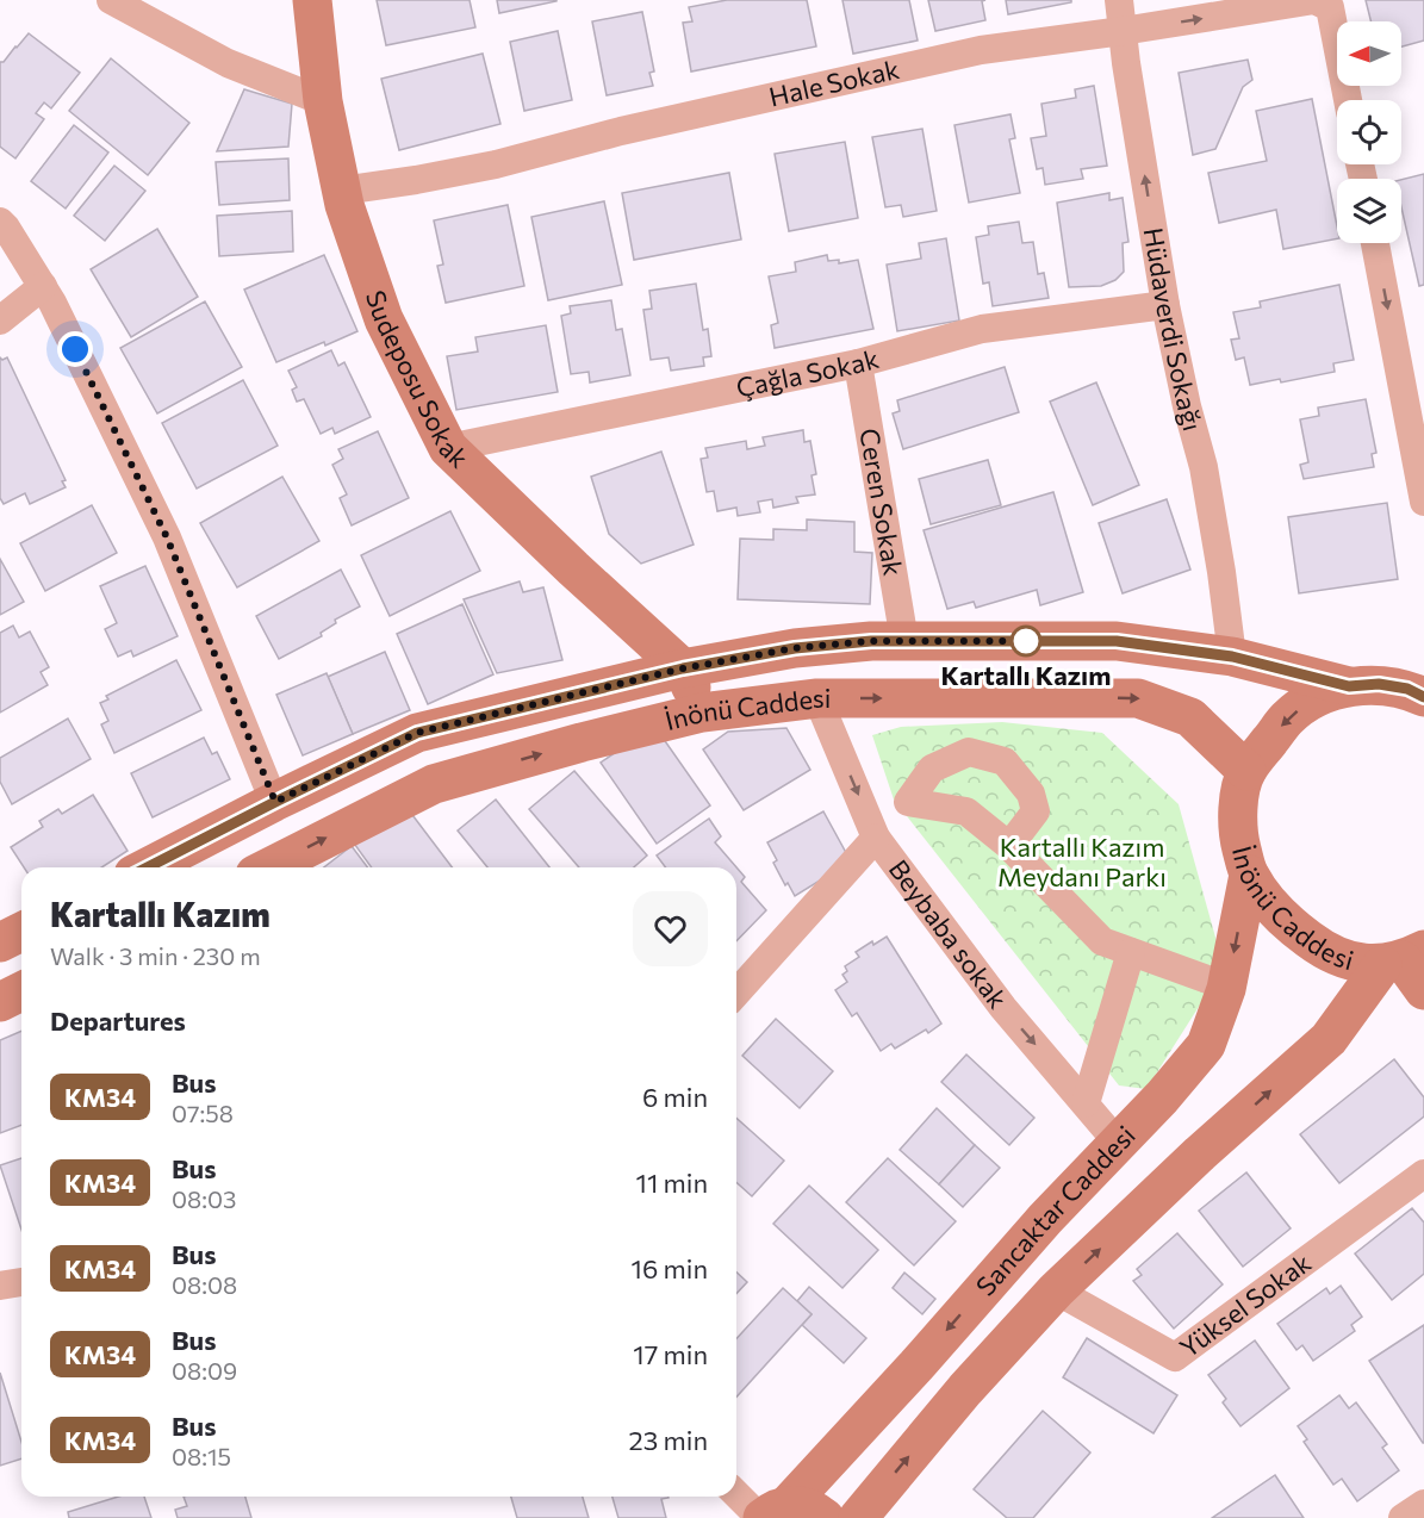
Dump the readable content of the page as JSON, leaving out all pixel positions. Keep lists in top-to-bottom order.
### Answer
{
  "streets": {
    "street": [
      "Hale Sokak",
      "Hüdaverdi Sokağı",
      "Çağla Sokak",
      "Sudeposu Sokak",
      "Ceren Sokak",
      "İnönü Caddesi",
      "Beybaba sokak",
      "Sancaktar Caddesi",
      "Yüksel Sokak"
    ]
  },
  "crossings": [
    ["Hale Sokak", "Hüdaverdi Sokağı"],
    ["Hale Sokak", "Sudeposu Sokak"],
    ["Hüdaverdi Sokağı", "Çağla Sokak"],
    ["Hüdaverdi Sokağı", "İnönü Caddesi"],
    ["Çağla Sokak", "Sudeposu Sokak"],
    ["Çağla Sokak", "Ceren Sokak"],
    ["Sudeposu Sokak", "İnönü Caddesi"],
    ["Ceren Sokak", "İnönü Caddesi"],
    ["İnönü Caddesi", "Beybaba sokak"],
    ["İnönü Caddesi", "Sancaktar Caddesi"],
    ["Beybaba sokak", "Sancaktar Caddesi"],
    ["Sancaktar Caddesi", "Yüksel Sokak"]
  ],
  "one_way": ["Hüdaverdi Sokağı"],
  "parks": ["Kartallı Kazım Meydanı Parkı"],
  "places": ["Kartallı Kazım"],
  "lines": ["bus line KM34"],
  "north": "left",
  "page": {
    "heading": [
      ["Kartallı Kazım", "Walk · 3 min · 230 m"],
      "Departures"
    ],
    "list": [
      {
        "mark": "KM34",
        "name": "Bus",
        "note": "07:58",
        "value": "6 min"
      },
      {
        "mark": "KM34",
        "name": "Bus",
        "note": "08:03",
        "value": "11 min"
      },
      {
        "mark": "KM34",
        "name": "Bus",
        "note": "08:08",
        "value": "16 min"
      },
      {
        "mark": "KM34",
        "name": "Bus",
        "note": "08:09",
        "value": "17 min"
      },
      {
        "mark": "KM34",
        "name": "Bus",
        "note": "08:15",
        "value": "23 min"
      }
    ]
  }
}
